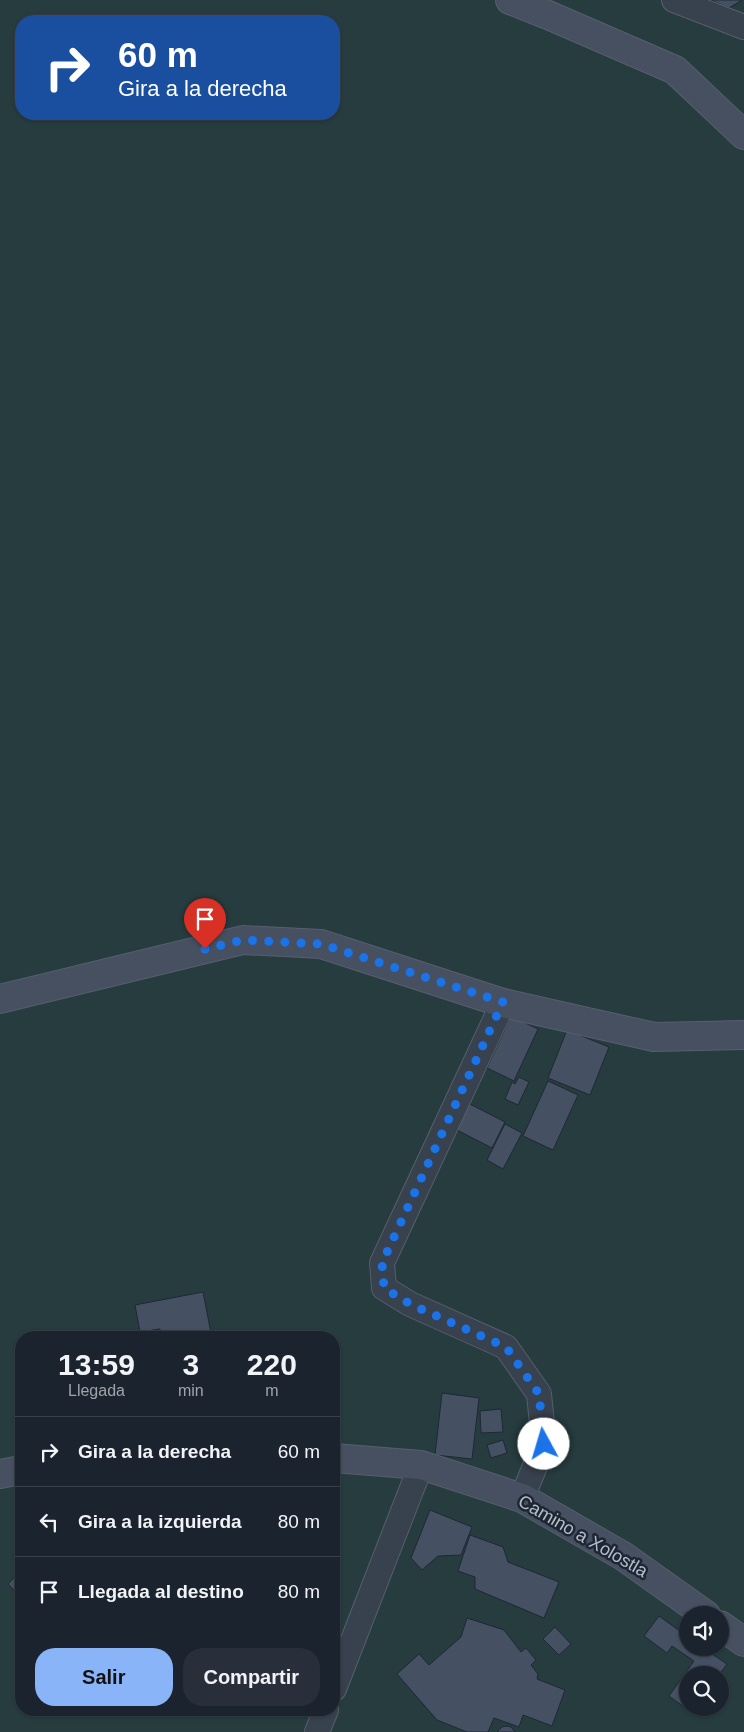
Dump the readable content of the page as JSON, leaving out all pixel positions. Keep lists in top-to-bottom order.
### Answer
{
  "streets": {
    "street": ["Camino a Xolostla"]
  },
  "page": {
    "turn": ["60 m", "Gira a la derecha"],
    "eta": [
      "13:59",
      "Llegada",
      "3",
      "min",
      "220",
      "m"
    ],
    "list": [
      {
        "name": "Gira a la derecha",
        "value": "60 m"
      },
      {
        "name": "Gira a la izquierda",
        "value": "80 m"
      },
      {
        "name": "Llegada al destino",
        "value": "80 m"
      }
    ],
    "buttons": ["Salir", "Compartir"]
  }
}
